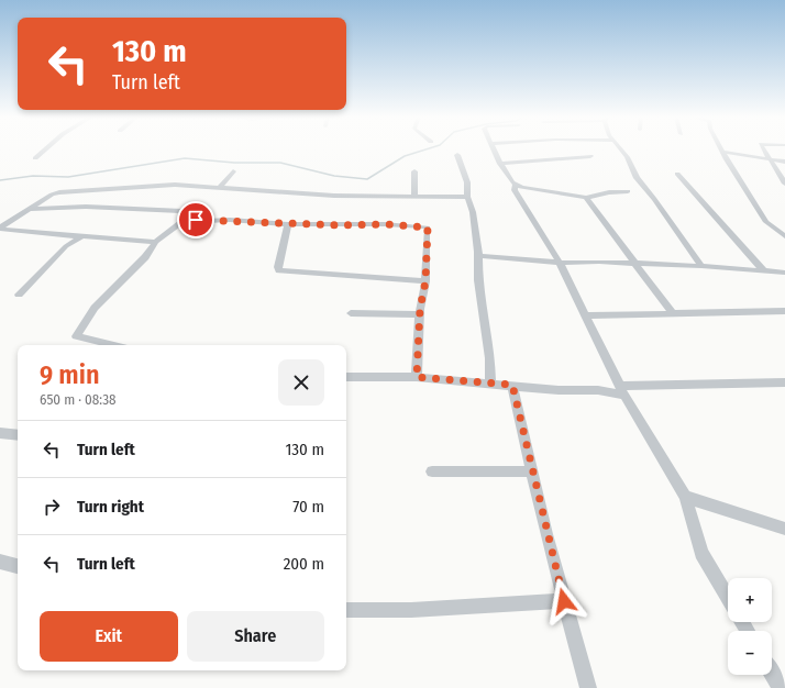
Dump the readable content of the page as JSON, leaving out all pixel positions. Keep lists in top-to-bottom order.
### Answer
{
  "page": {
    "turn": ["130 m", "Turn left"],
    "heading": ["9 min", "650 m · 08:38"],
    "list": [
      {
        "name": "Turn left",
        "value": "130 m"
      },
      {
        "name": "Turn right",
        "value": "70 m"
      },
      {
        "name": "Turn left",
        "value": "200 m"
      }
    ],
    "map_buttons": ["+", "−"],
    "buttons": ["Exit", "Share"]
  }
}
